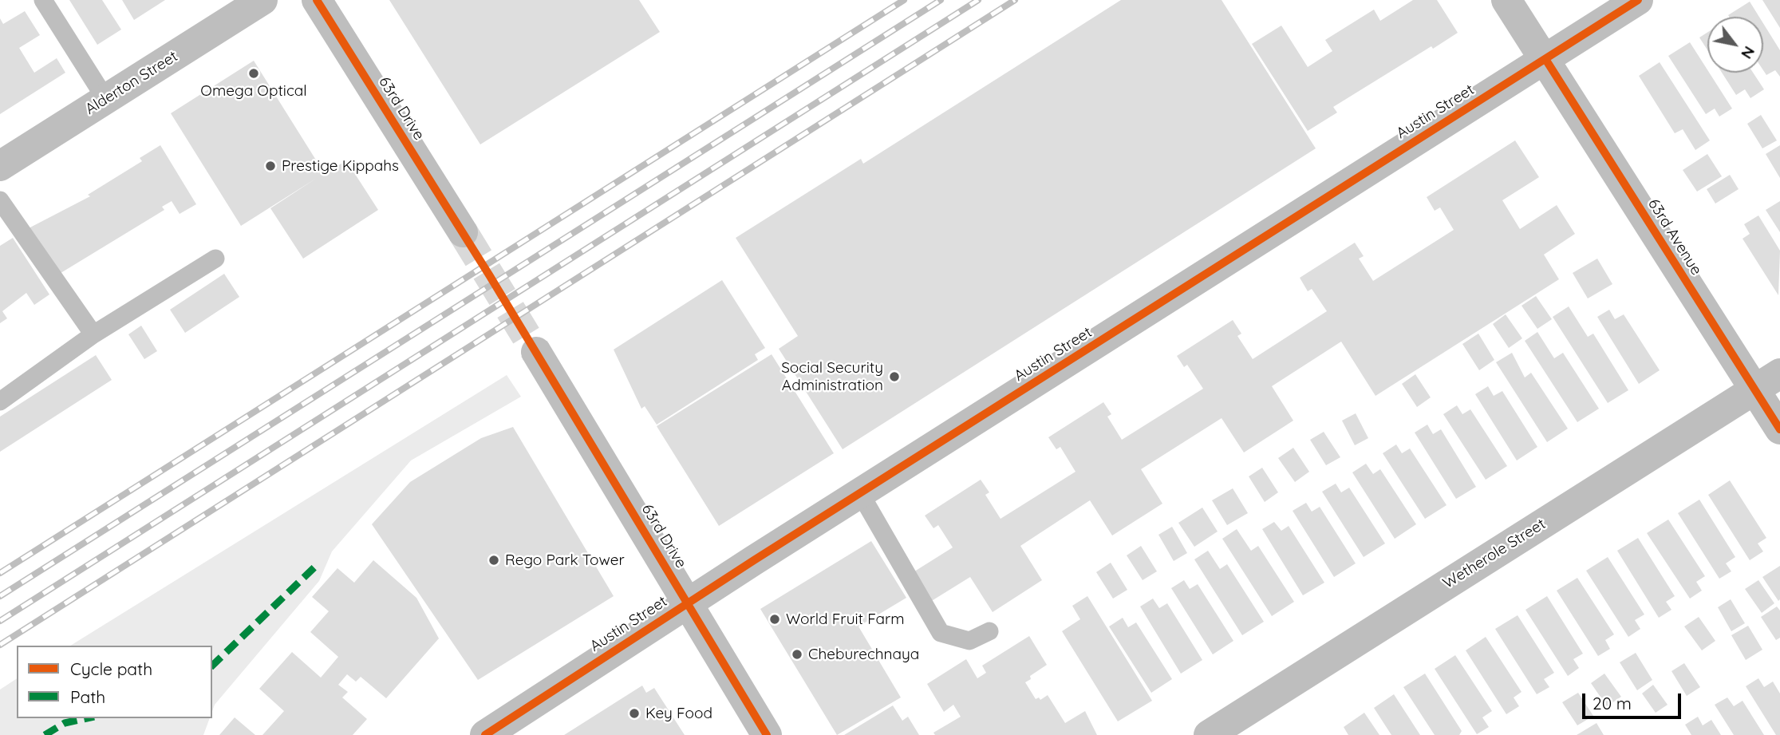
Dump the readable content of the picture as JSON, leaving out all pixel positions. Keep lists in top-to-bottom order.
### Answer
{
  "streets": {
    "street": [
      "Alderton Street",
      "63rd Drive",
      "Austin Street",
      "63rd Avenue",
      "Wetherole Street"
    ]
  },
  "crossings": [
    ["63rd Drive", "Austin Street"],
    ["Austin Street", "63rd Avenue"],
    ["63rd Avenue", "Wetherole Street"]
  ],
  "places": [
    "Omega Optical",
    "Prestige Kippahs",
    "Social Security Administration",
    "Rego Park Tower",
    "World Fruit Farm",
    "Cheburechnaya",
    "Key Food"
  ],
  "legend": ["Cycle path", "Path"],
  "scale_bar": "20 m",
  "north": "bottom right"
}
